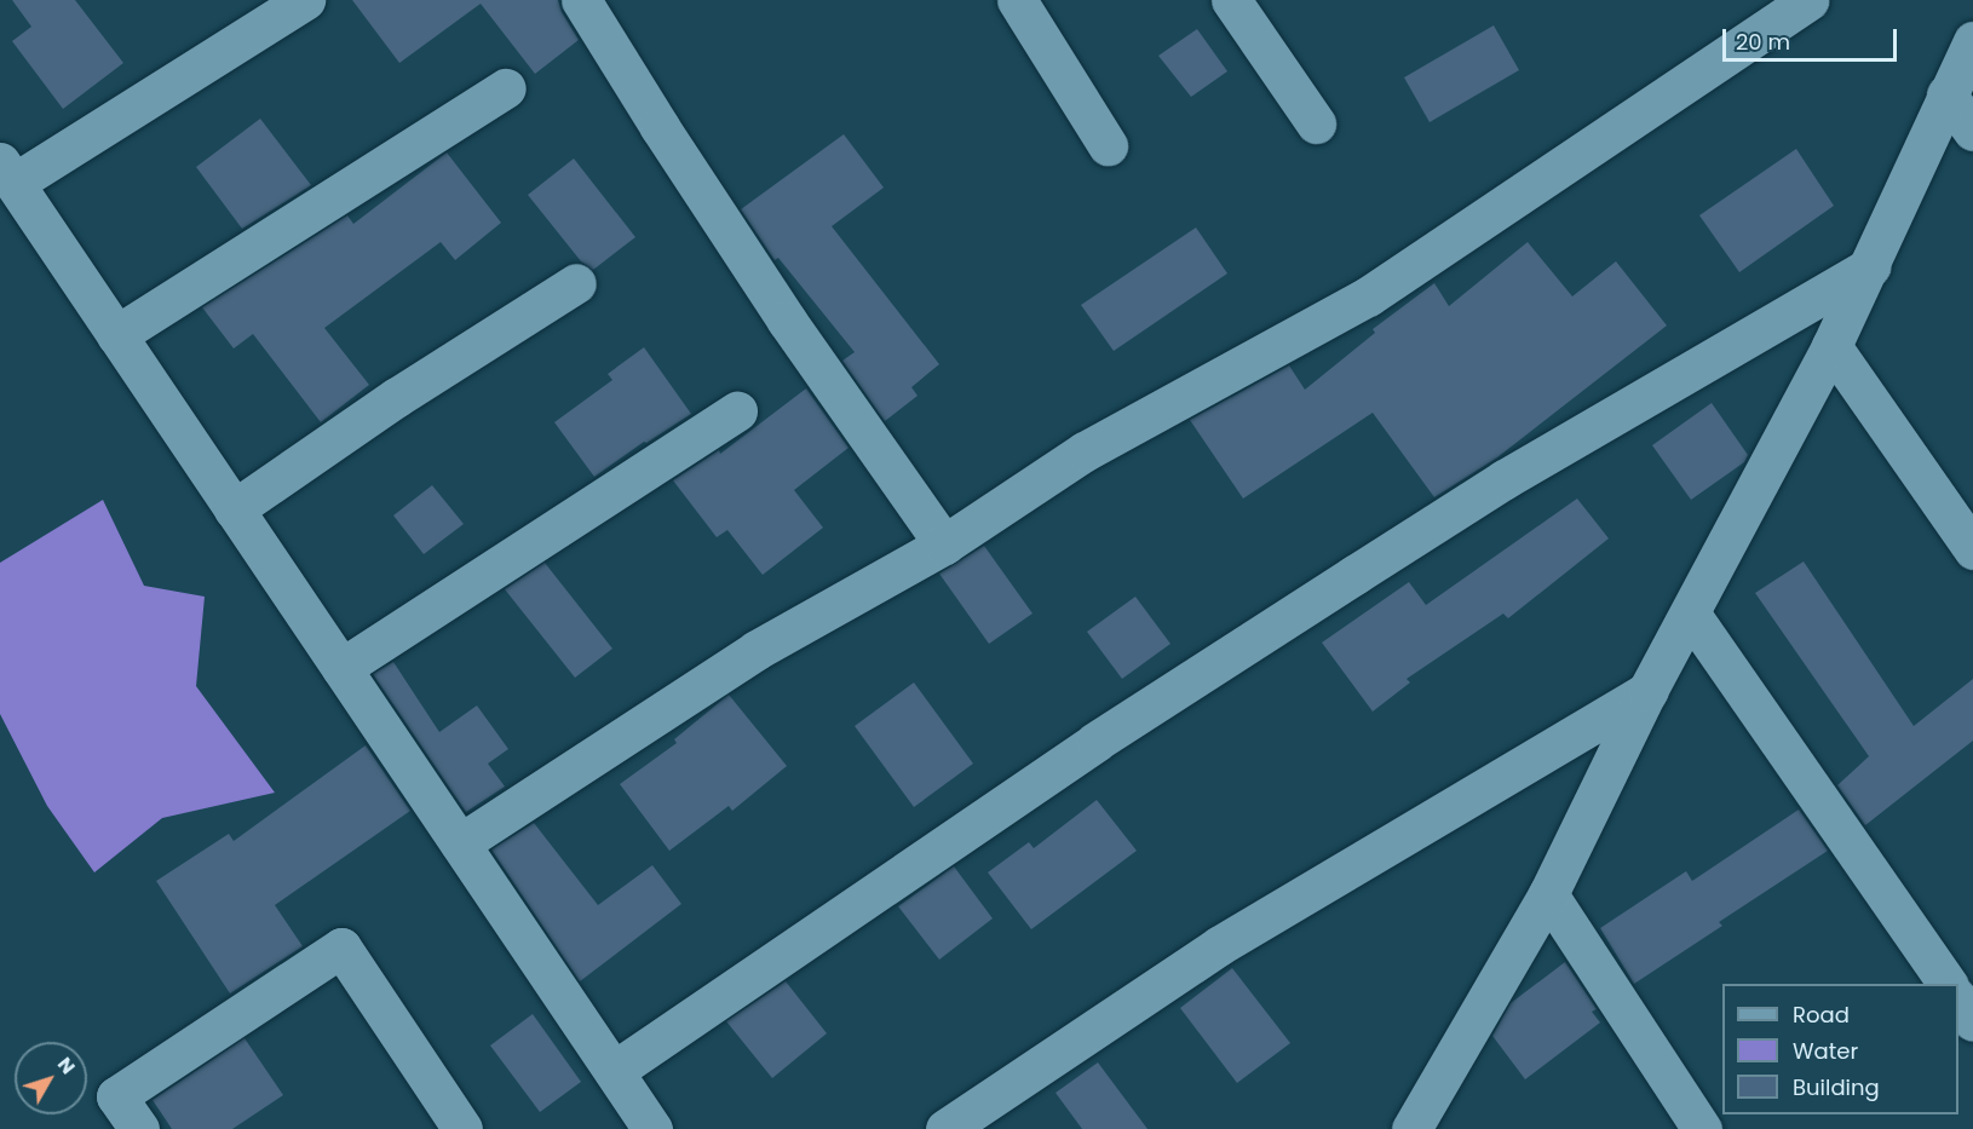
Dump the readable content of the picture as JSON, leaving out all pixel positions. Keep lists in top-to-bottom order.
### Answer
{
  "legend": ["Road", "Water", "Building"],
  "scale_bar": "20 m",
  "north": "top right"
}
